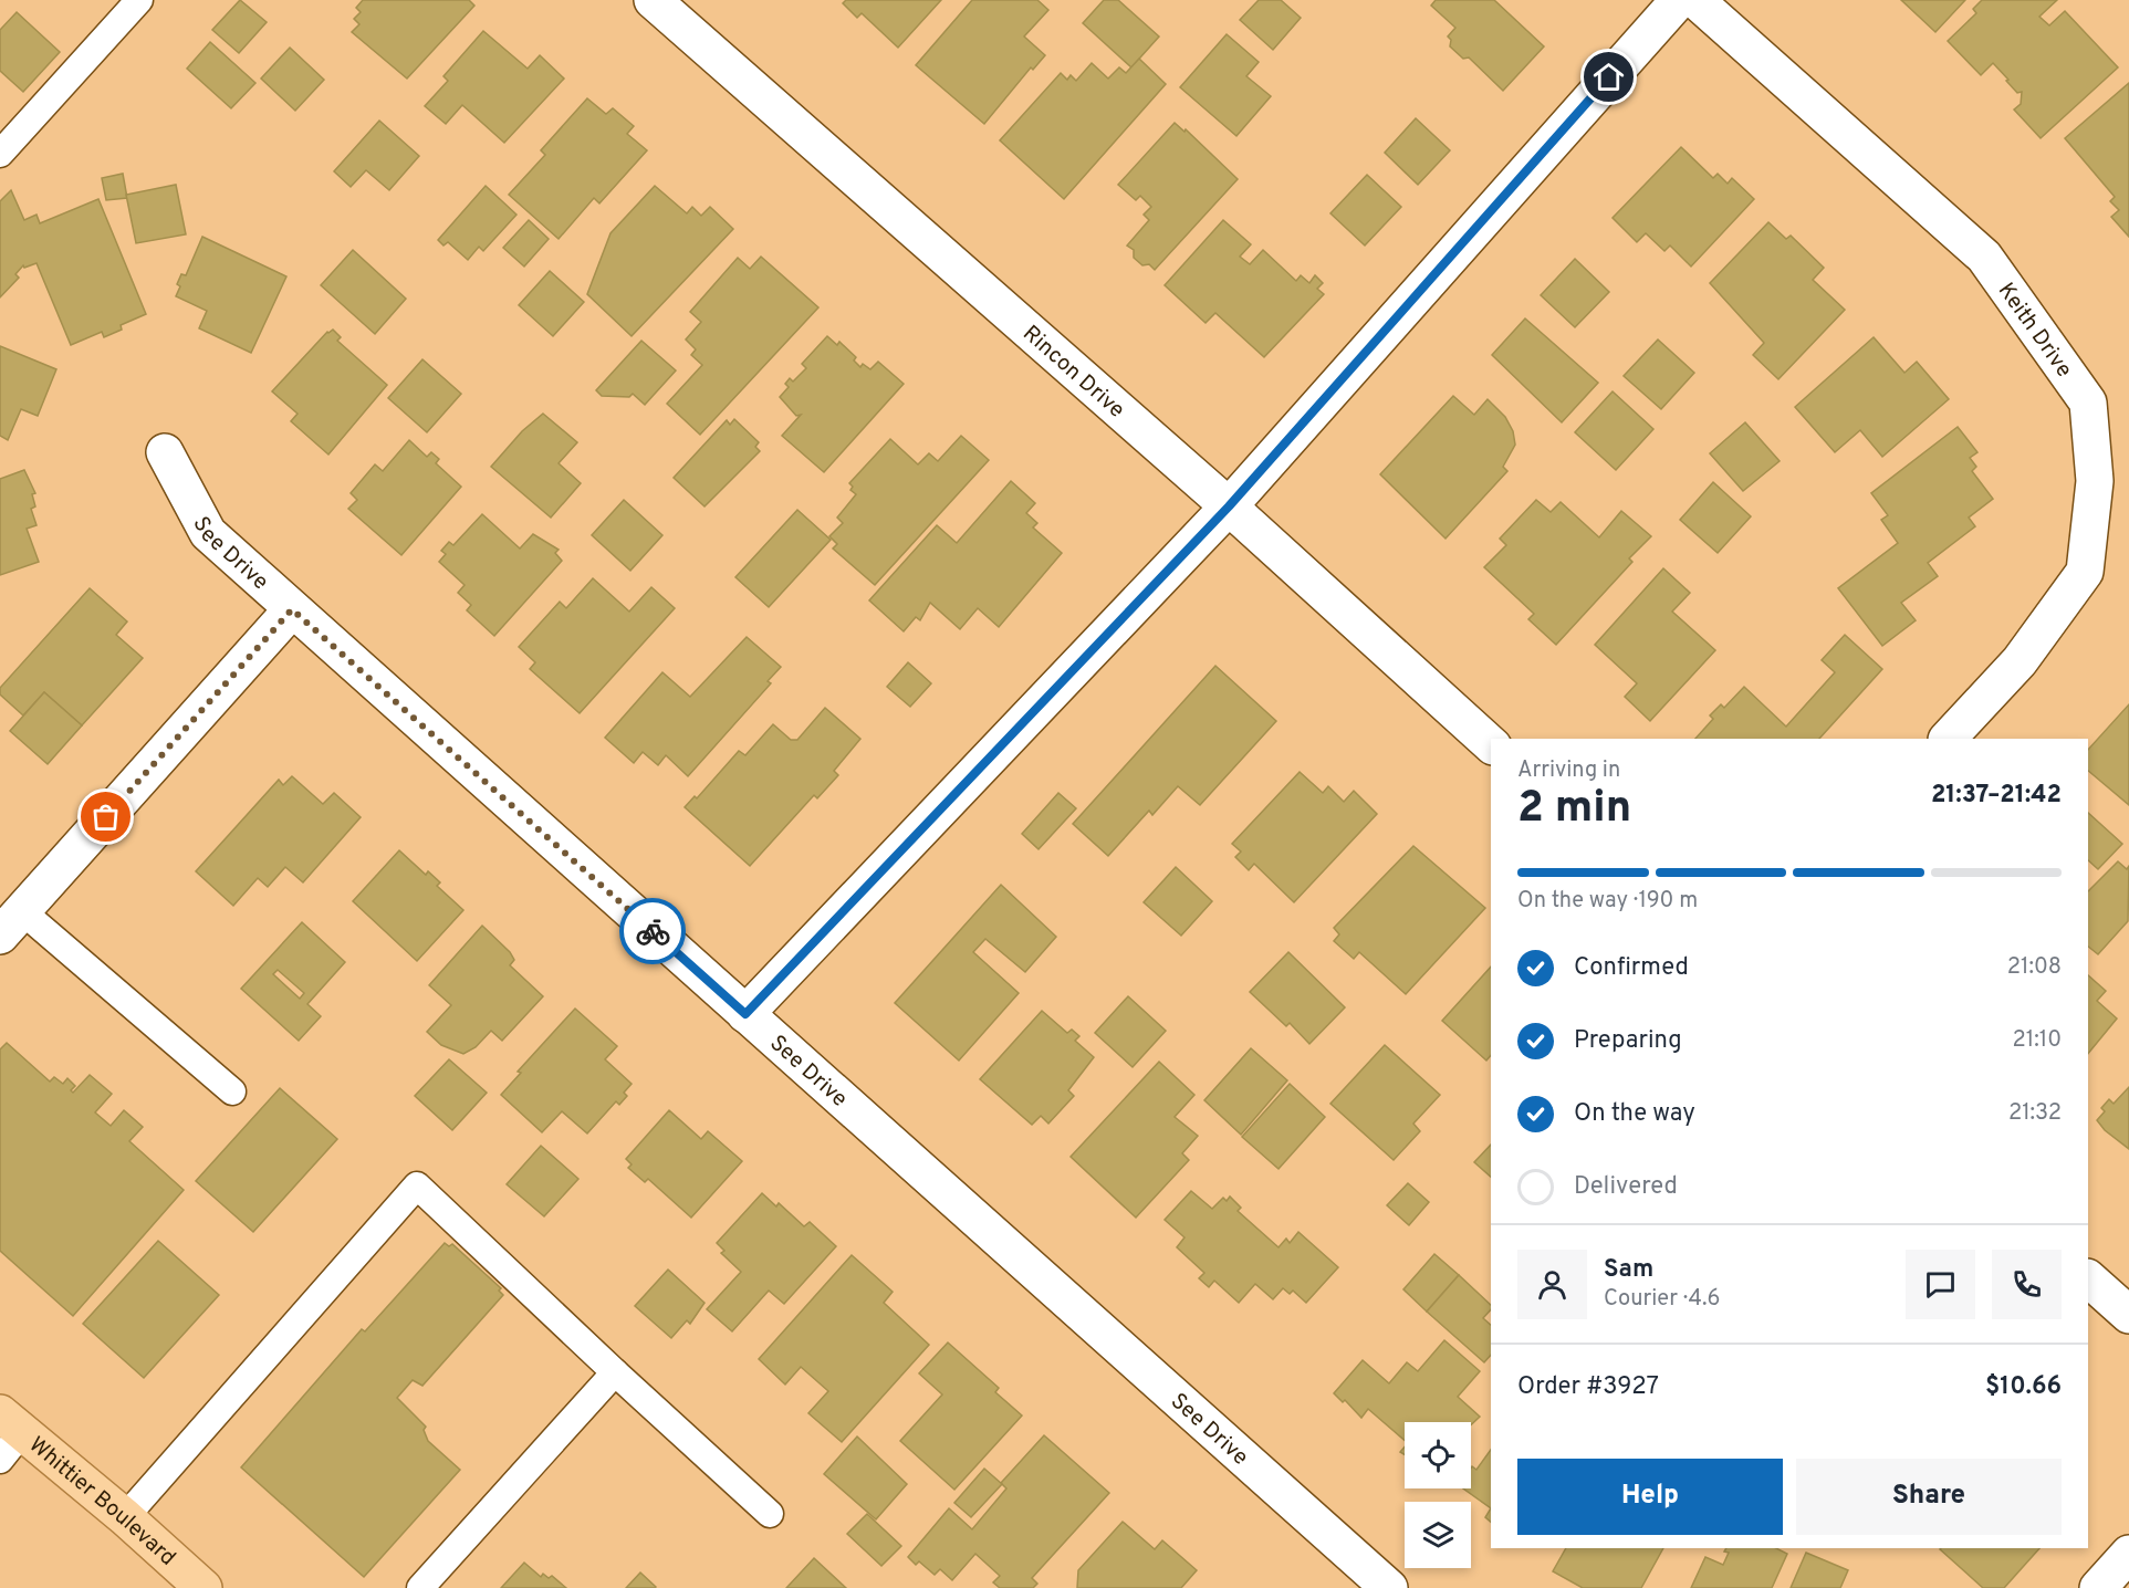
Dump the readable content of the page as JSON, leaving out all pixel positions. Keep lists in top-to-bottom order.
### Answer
{
  "streets": {
    "main road": ["Whittier Boulevard"],
    "street": ["Keith Drive", "Rincon Drive", "See Drive"]
  },
  "page": {
    "heading": ["2 min", "Arriving in", "21:37–21:42"],
    "panel": [
      "Sam",
      "Courier · 4.6",
      "Order #3927",
      "$10.66"
    ],
    "bar": "On the way · 190 m",
    "list": [
      ["Confirmed", "21:08"],
      ["Preparing", "21:10"],
      ["On the way", "21:32"],
      "Delivered"
    ],
    "buttons": ["Help", "Share"]
  }
}
